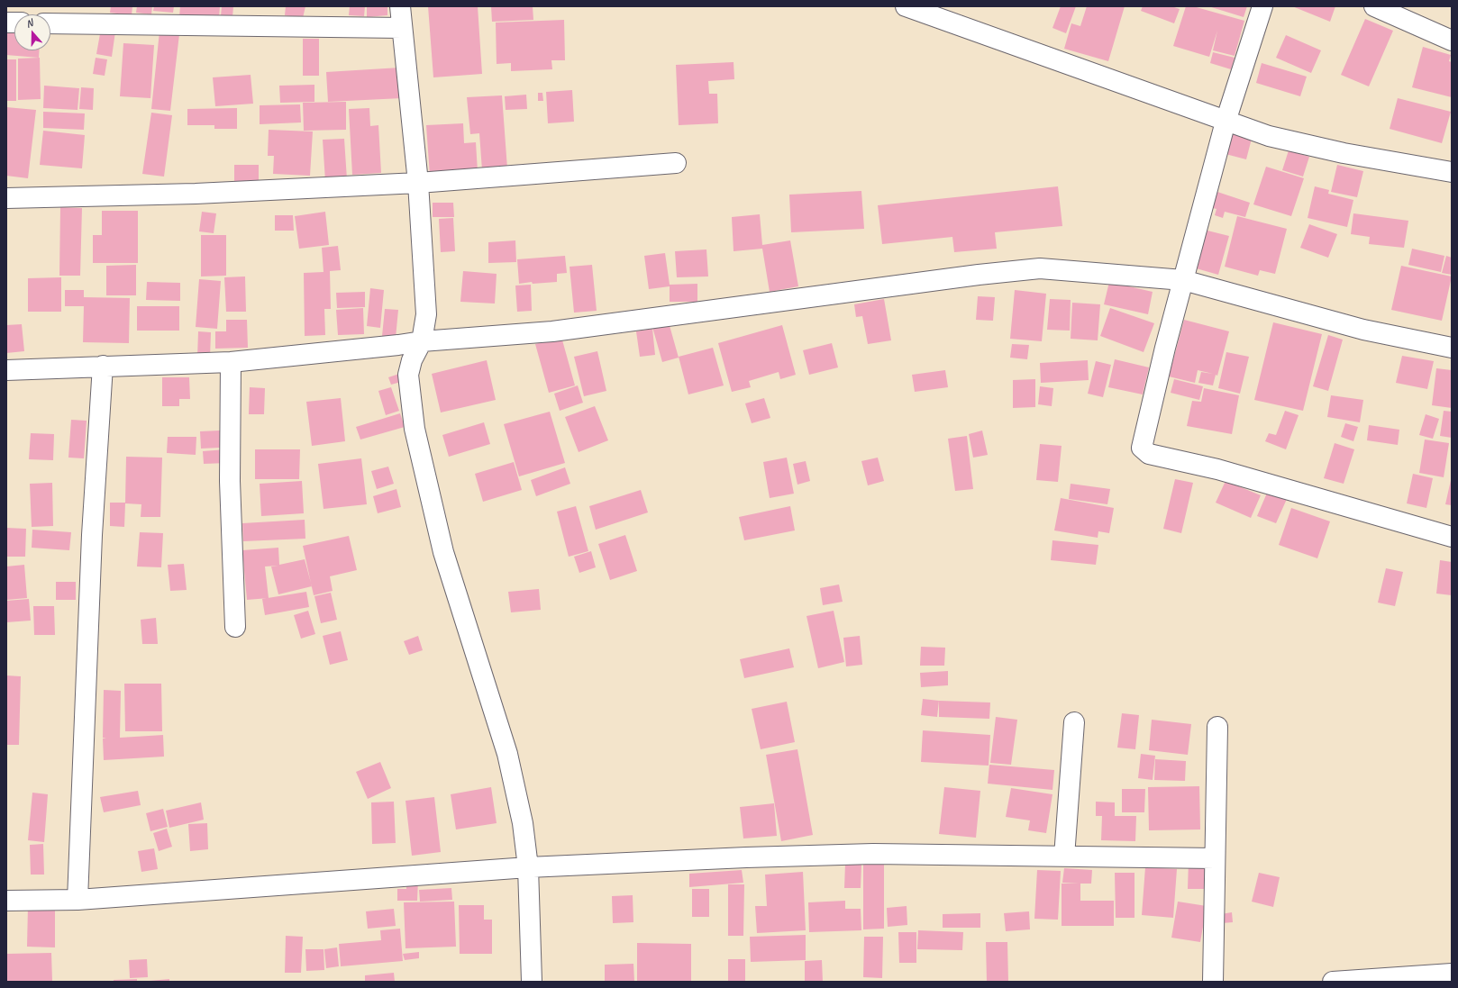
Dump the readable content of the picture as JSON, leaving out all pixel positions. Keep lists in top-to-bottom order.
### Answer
{
  "north": "top"
}
